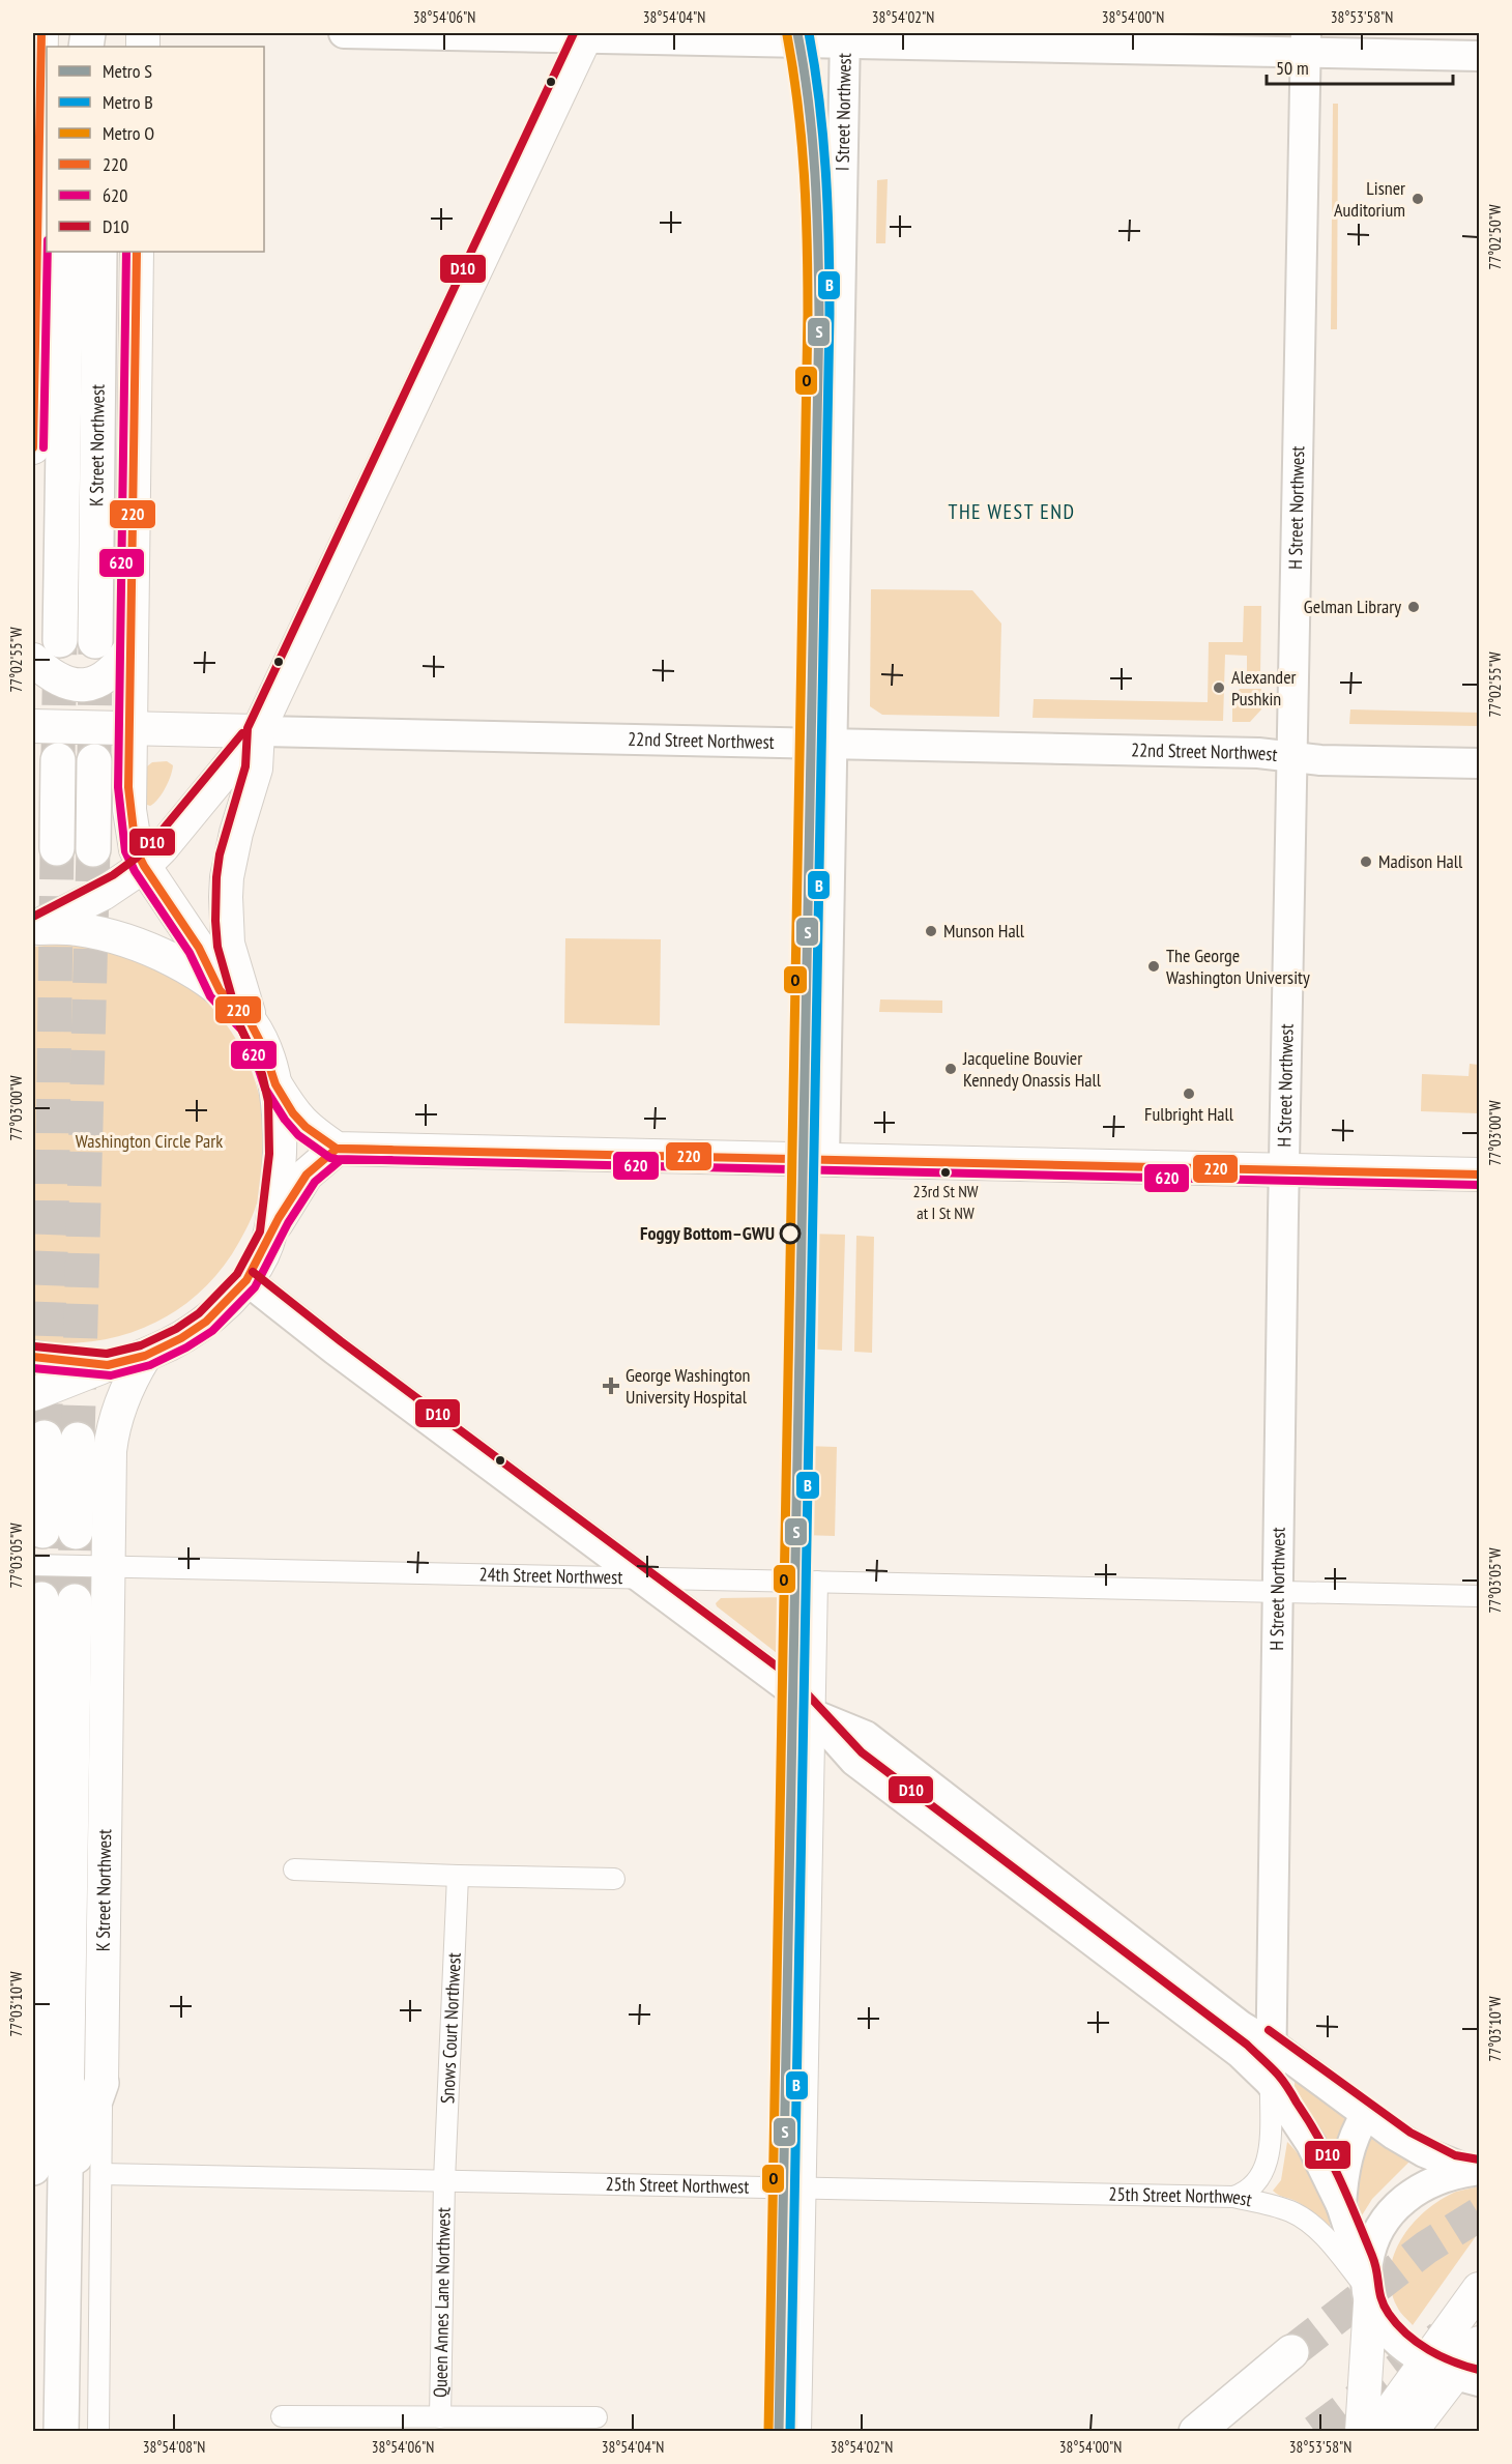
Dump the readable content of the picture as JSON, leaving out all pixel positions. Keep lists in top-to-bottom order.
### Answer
{
  "streets": {
    "highway": ["K Street Northwest"],
    "main road": ["22nd Street Northwest"],
    "street": [
      "I Street Northwest",
      "H Street Northwest",
      "24th Street Northwest",
      "Snows Court Northwest",
      "25th Street Northwest",
      "Queen Annes Lane Northwest"
    ]
  },
  "crossings": [
    ["I Street Northwest", "22nd Street Northwest"],
    ["K Street Northwest", "22nd Street Northwest"],
    ["K Street Northwest", "24th Street Northwest"],
    ["K Street Northwest", "25th Street Northwest"],
    ["H Street Northwest", "22nd Street Northwest"],
    ["H Street Northwest", "24th Street Northwest"],
    ["H Street Northwest", "25th Street Northwest"],
    ["Snows Court Northwest", "25th Street Northwest"],
    ["Snows Court Northwest", "Queen Annes Lane Northwest"],
    ["25th Street Northwest", "Queen Annes Lane Northwest"]
  ],
  "districts": ["THE WEST END"],
  "parks": ["Washington Circle Park"],
  "places": {
    "other": [
      "Lisner Auditorium",
      "Gelman Library",
      "Alexander Pushkin",
      "Madison Hall",
      "Munson Hall",
      "The George Washington University",
      "Jacqueline Bouvier Kennedy Onassis Hall",
      "Fulbright Hall",
      "23rd St NW at I St NW",
      "Foggy Bottom–GWU"
    ],
    "health": ["George Washington University Hospital"]
  },
  "lines": [
    "metro line S",
    "metro line B",
    "transit line 220",
    "transit line D10",
    "metro line O",
    "transit line 620"
  ],
  "legend": [
    "Metro S",
    "Metro B",
    "Metro O",
    "220",
    "620",
    "D10"
  ],
  "scale_bar": "50 m",
  "coordinates": [
    "38°54'06\"N",
    "38°54'04\"N",
    "38°54'02\"N",
    "38°54'00\"N",
    "38°53'58\"N",
    "77°02'50\"W",
    "77°02'55\"W",
    "77°03'00\"W",
    "77°03'05\"W",
    "77°03'10\"W",
    "38°54'08\"N"
  ]
}
